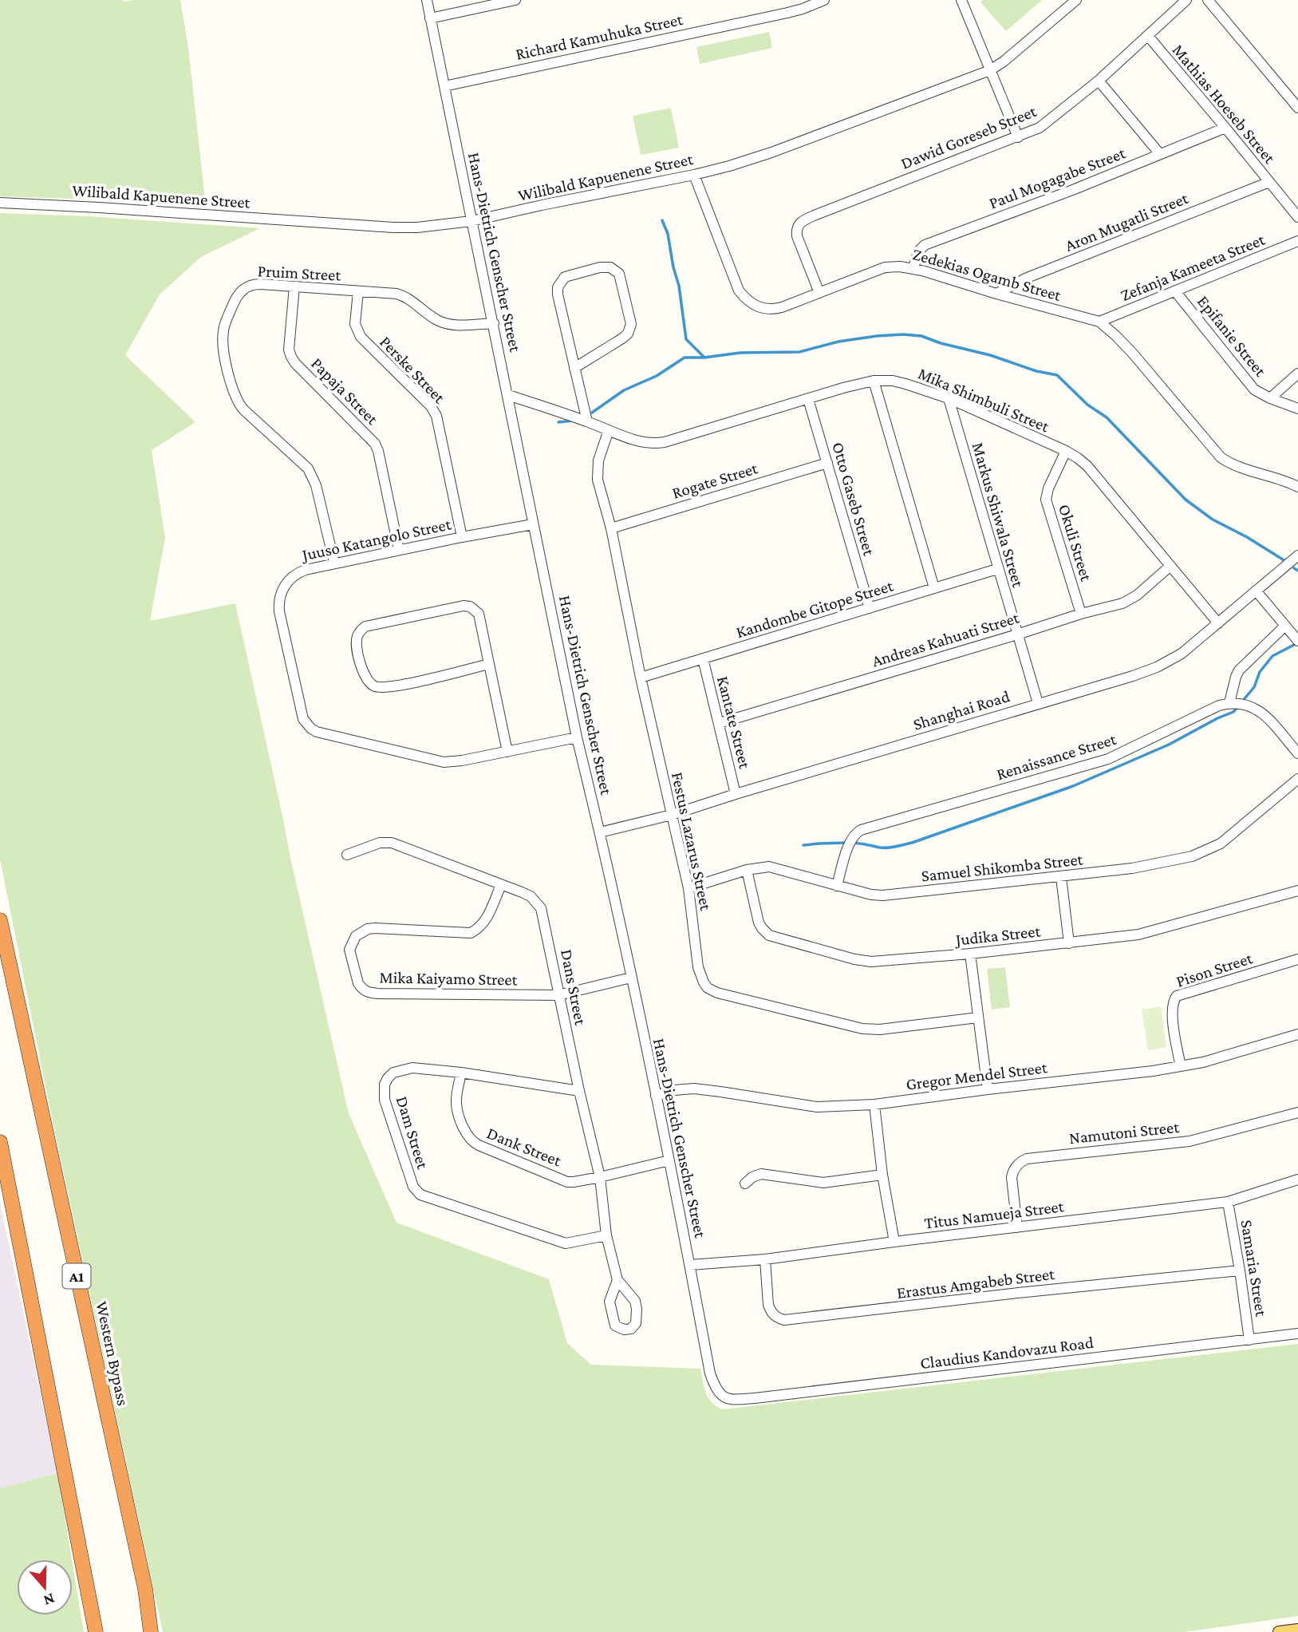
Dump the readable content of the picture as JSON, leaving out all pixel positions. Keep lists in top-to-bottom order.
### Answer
{
  "streets": {
    "highway": ["A1", "Western Bypass"],
    "street": [
      "Richard Kamuhuka Street",
      "Mathias Hoeseb Street",
      "Dawid Goreseb Street",
      "Wilibald Kapuenene Street",
      "Paul Mogagabe Street",
      "Aron Mugatli Street",
      "Hans-Dietrich Genscher Street",
      "Zefanja Kameeta Street",
      "Pruim Street",
      "Zedekias Ogamb Street",
      "Epifanie Street",
      "Perske Street",
      "Papaja Street",
      "Mika Shimbuli Street",
      "Rogate Street",
      "Otto Gaseb Street",
      "Markus Shiwala Street",
      "Juuso Katangolo Street",
      "Okuli Street",
      "Kandombe Gitope Street",
      "Andreas Kahuati Street",
      "Shanghai Road",
      "Kantate Street",
      "Renaissance Street",
      "Festus Lazarus Street",
      "Samuel Shikomba Street",
      "Judika Street",
      "Pison Street",
      "Mika Kaiyamo Street",
      "Dans Street",
      "Gregor Mendel Street",
      "Dam Street",
      "Namutoni Street",
      "Dank Street",
      "Titus Namueja Street",
      "Samaria Street",
      "Erastus Amgabeb Street",
      "Claudius Kandovazu Road"
    ]
  },
  "crossings": [
    ["Richard Kamuhuka Street", "Hans-Dietrich Genscher Street"],
    ["Mathias Hoeseb Street", "Dawid Goreseb Street"],
    ["Mathias Hoeseb Street", "Paul Mogagabe Street"],
    ["Mathias Hoeseb Street", "Aron Mugatli Street"],
    ["Dawid Goreseb Street", "Zedekias Ogamb Street"],
    ["Wilibald Kapuenene Street", "Hans-Dietrich Genscher Street"],
    ["Wilibald Kapuenene Street", "Zedekias Ogamb Street"],
    ["Paul Mogagabe Street", "Zedekias Ogamb Street"],
    ["Aron Mugatli Street", "Zedekias Ogamb Street"],
    ["Hans-Dietrich Genscher Street", "Pruim Street"],
    ["Hans-Dietrich Genscher Street", "Mika Shimbuli Street"],
    ["Hans-Dietrich Genscher Street", "Juuso Katangolo Street"],
    ["Hans-Dietrich Genscher Street", "Shanghai Road"],
    ["Hans-Dietrich Genscher Street", "Mika Kaiyamo Street"],
    ["Hans-Dietrich Genscher Street", "Gregor Mendel Street"],
    ["Hans-Dietrich Genscher Street", "Dank Street"],
    ["Hans-Dietrich Genscher Street", "Titus Namueja Street"],
    ["Hans-Dietrich Genscher Street", "Claudius Kandovazu Road"],
    ["Zefanja Kameeta Street", "Zedekias Ogamb Street"],
    ["Zefanja Kameeta Street", "Epifanie Street"],
    ["Pruim Street", "Perske Street"],
    ["Pruim Street", "Papaja Street"],
    ["Pruim Street", "Juuso Katangolo Street"],
    ["Perske Street", "Juuso Katangolo Street"],
    ["Papaja Street", "Juuso Katangolo Street"],
    ["Mika Shimbuli Street", "Otto Gaseb Street"],
    ["Mika Shimbuli Street", "Markus Shiwala Street"],
    ["Mika Shimbuli Street", "Okuli Street"],
    ["Mika Shimbuli Street", "Andreas Kahuati Street"],
    ["Mika Shimbuli Street", "Shanghai Road"],
    ["Mika Shimbuli Street", "Festus Lazarus Street"],
    ["Rogate Street", "Otto Gaseb Street"],
    ["Rogate Street", "Festus Lazarus Street"],
    ["Otto Gaseb Street", "Kandombe Gitope Street"],
    ["Markus Shiwala Street", "Kandombe Gitope Street"],
    ["Markus Shiwala Street", "Andreas Kahuati Street"],
    ["Markus Shiwala Street", "Shanghai Road"],
    ["Okuli Street", "Andreas Kahuati Street"],
    ["Kandombe Gitope Street", "Kantate Street"],
    ["Kandombe Gitope Street", "Festus Lazarus Street"],
    ["Andreas Kahuati Street", "Kantate Street"],
    ["Shanghai Road", "Kantate Street"],
    ["Shanghai Road", "Festus Lazarus Street"],
    ["Renaissance Street", "Samuel Shikomba Street"],
    ["Festus Lazarus Street", "Samuel Shikomba Street"],
    ["Samuel Shikomba Street", "Judika Street"],
    ["Pison Street", "Gregor Mendel Street"],
    ["Mika Kaiyamo Street", "Dans Street"],
    ["Dans Street", "Dam Street"],
    ["Dans Street", "Dank Street"],
    ["Dam Street", "Dank Street"],
    ["Namutoni Street", "Titus Namueja Street"],
    ["Titus Namueja Street", "Samaria Street"],
    ["Titus Namueja Street", "Erastus Amgabeb Street"],
    ["Samaria Street", "Erastus Amgabeb Street"],
    ["Samaria Street", "Claudius Kandovazu Road"]
  ],
  "north": "bottom"
}
